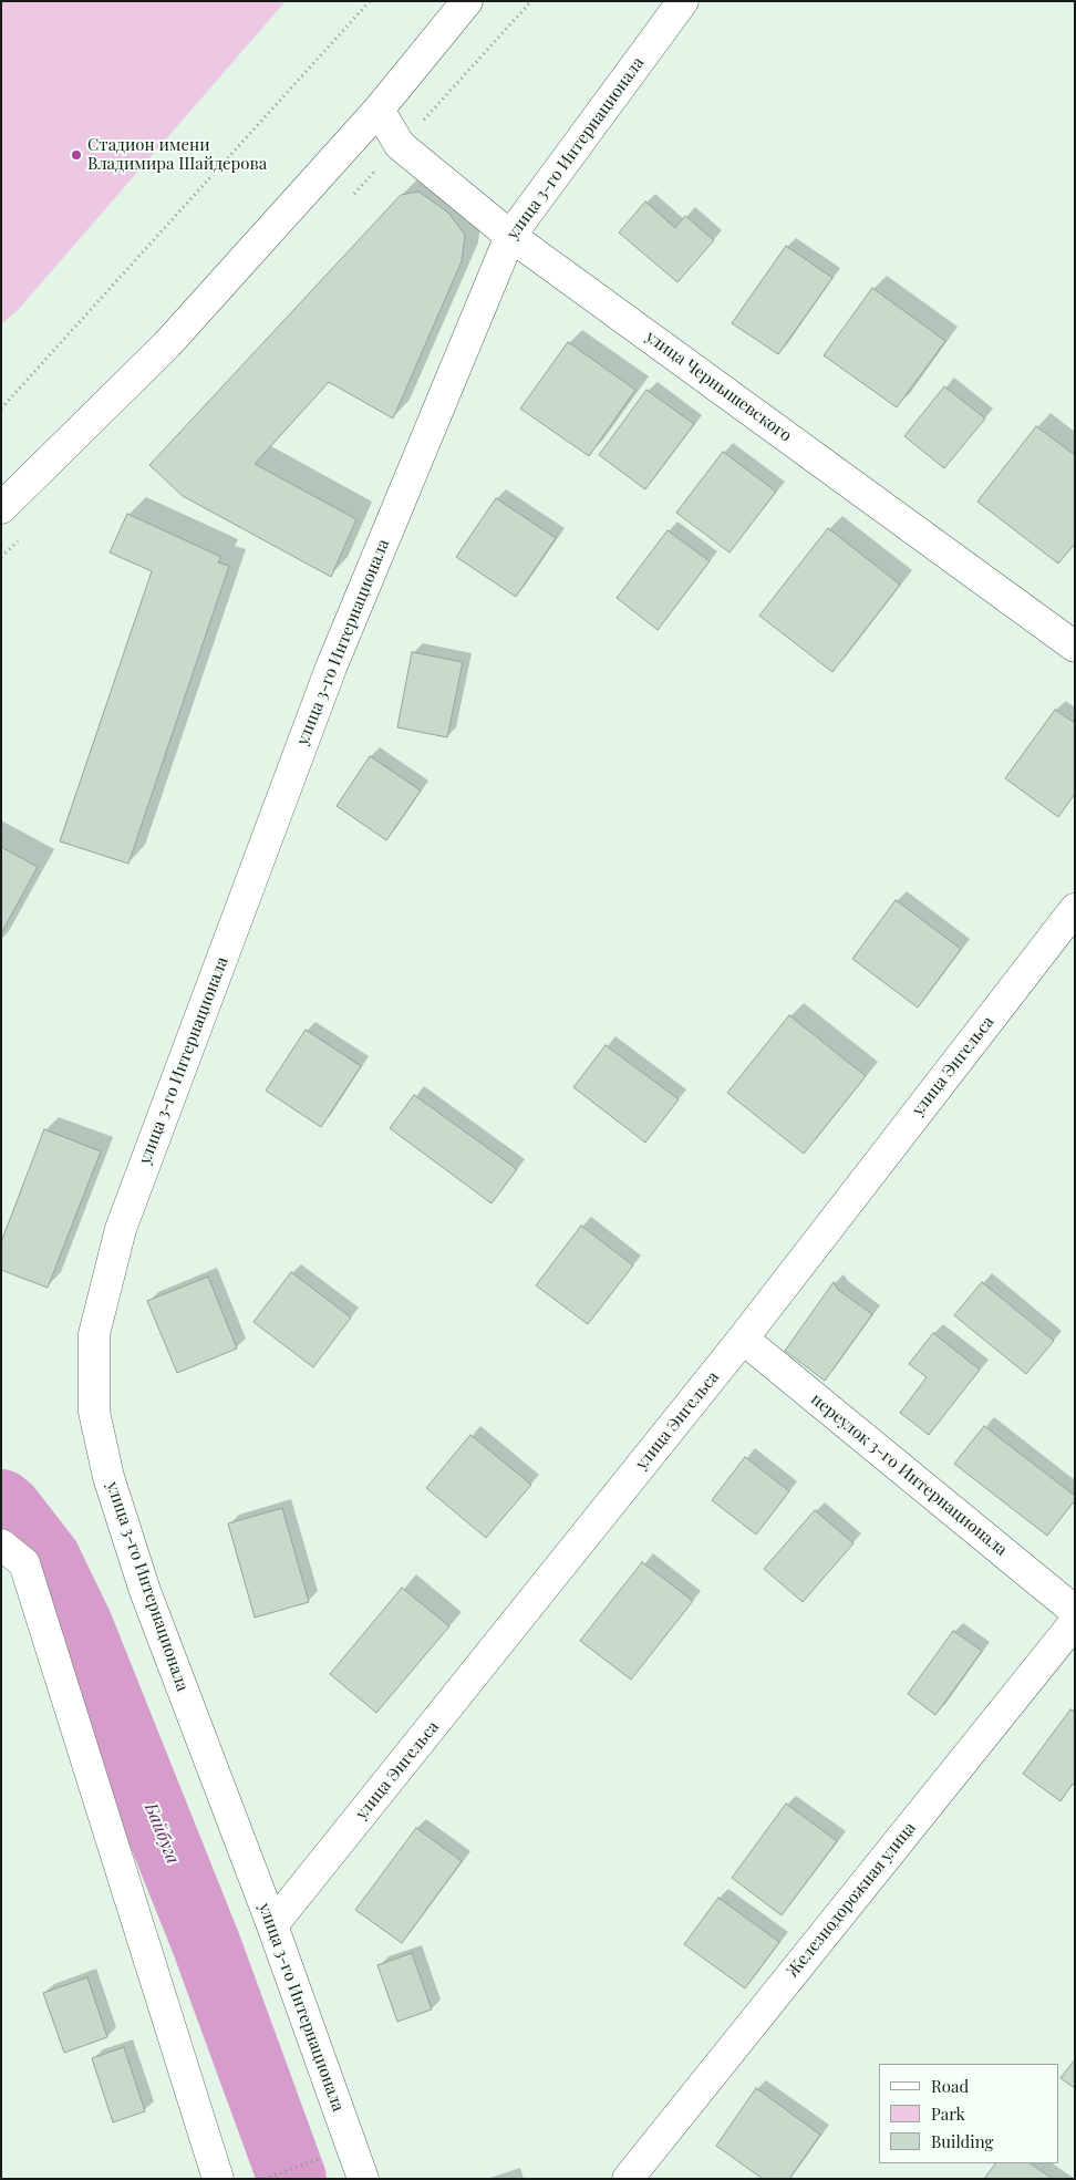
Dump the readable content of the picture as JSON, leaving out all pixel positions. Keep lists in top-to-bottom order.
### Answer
{
  "streets": {
    "street": [
      "улица 3-го Интернационала",
      "улица Чернышевского",
      "улица Энгельса",
      "переулок 3-го Интернационала",
      "Железнодорожная улица"
    ]
  },
  "crossings": [
    ["улица 3-го Интернационала", "улица Чернышевского"],
    ["улица 3-го Интернационала", "улица Энгельса"],
    ["улица Энгельса", "переулок 3-го Интернационала"]
  ],
  "water": ["Байбуга"],
  "places": ["Стадион имени Владимира Шайдерова"],
  "legend": ["Road", "Park", "Building"]
}
